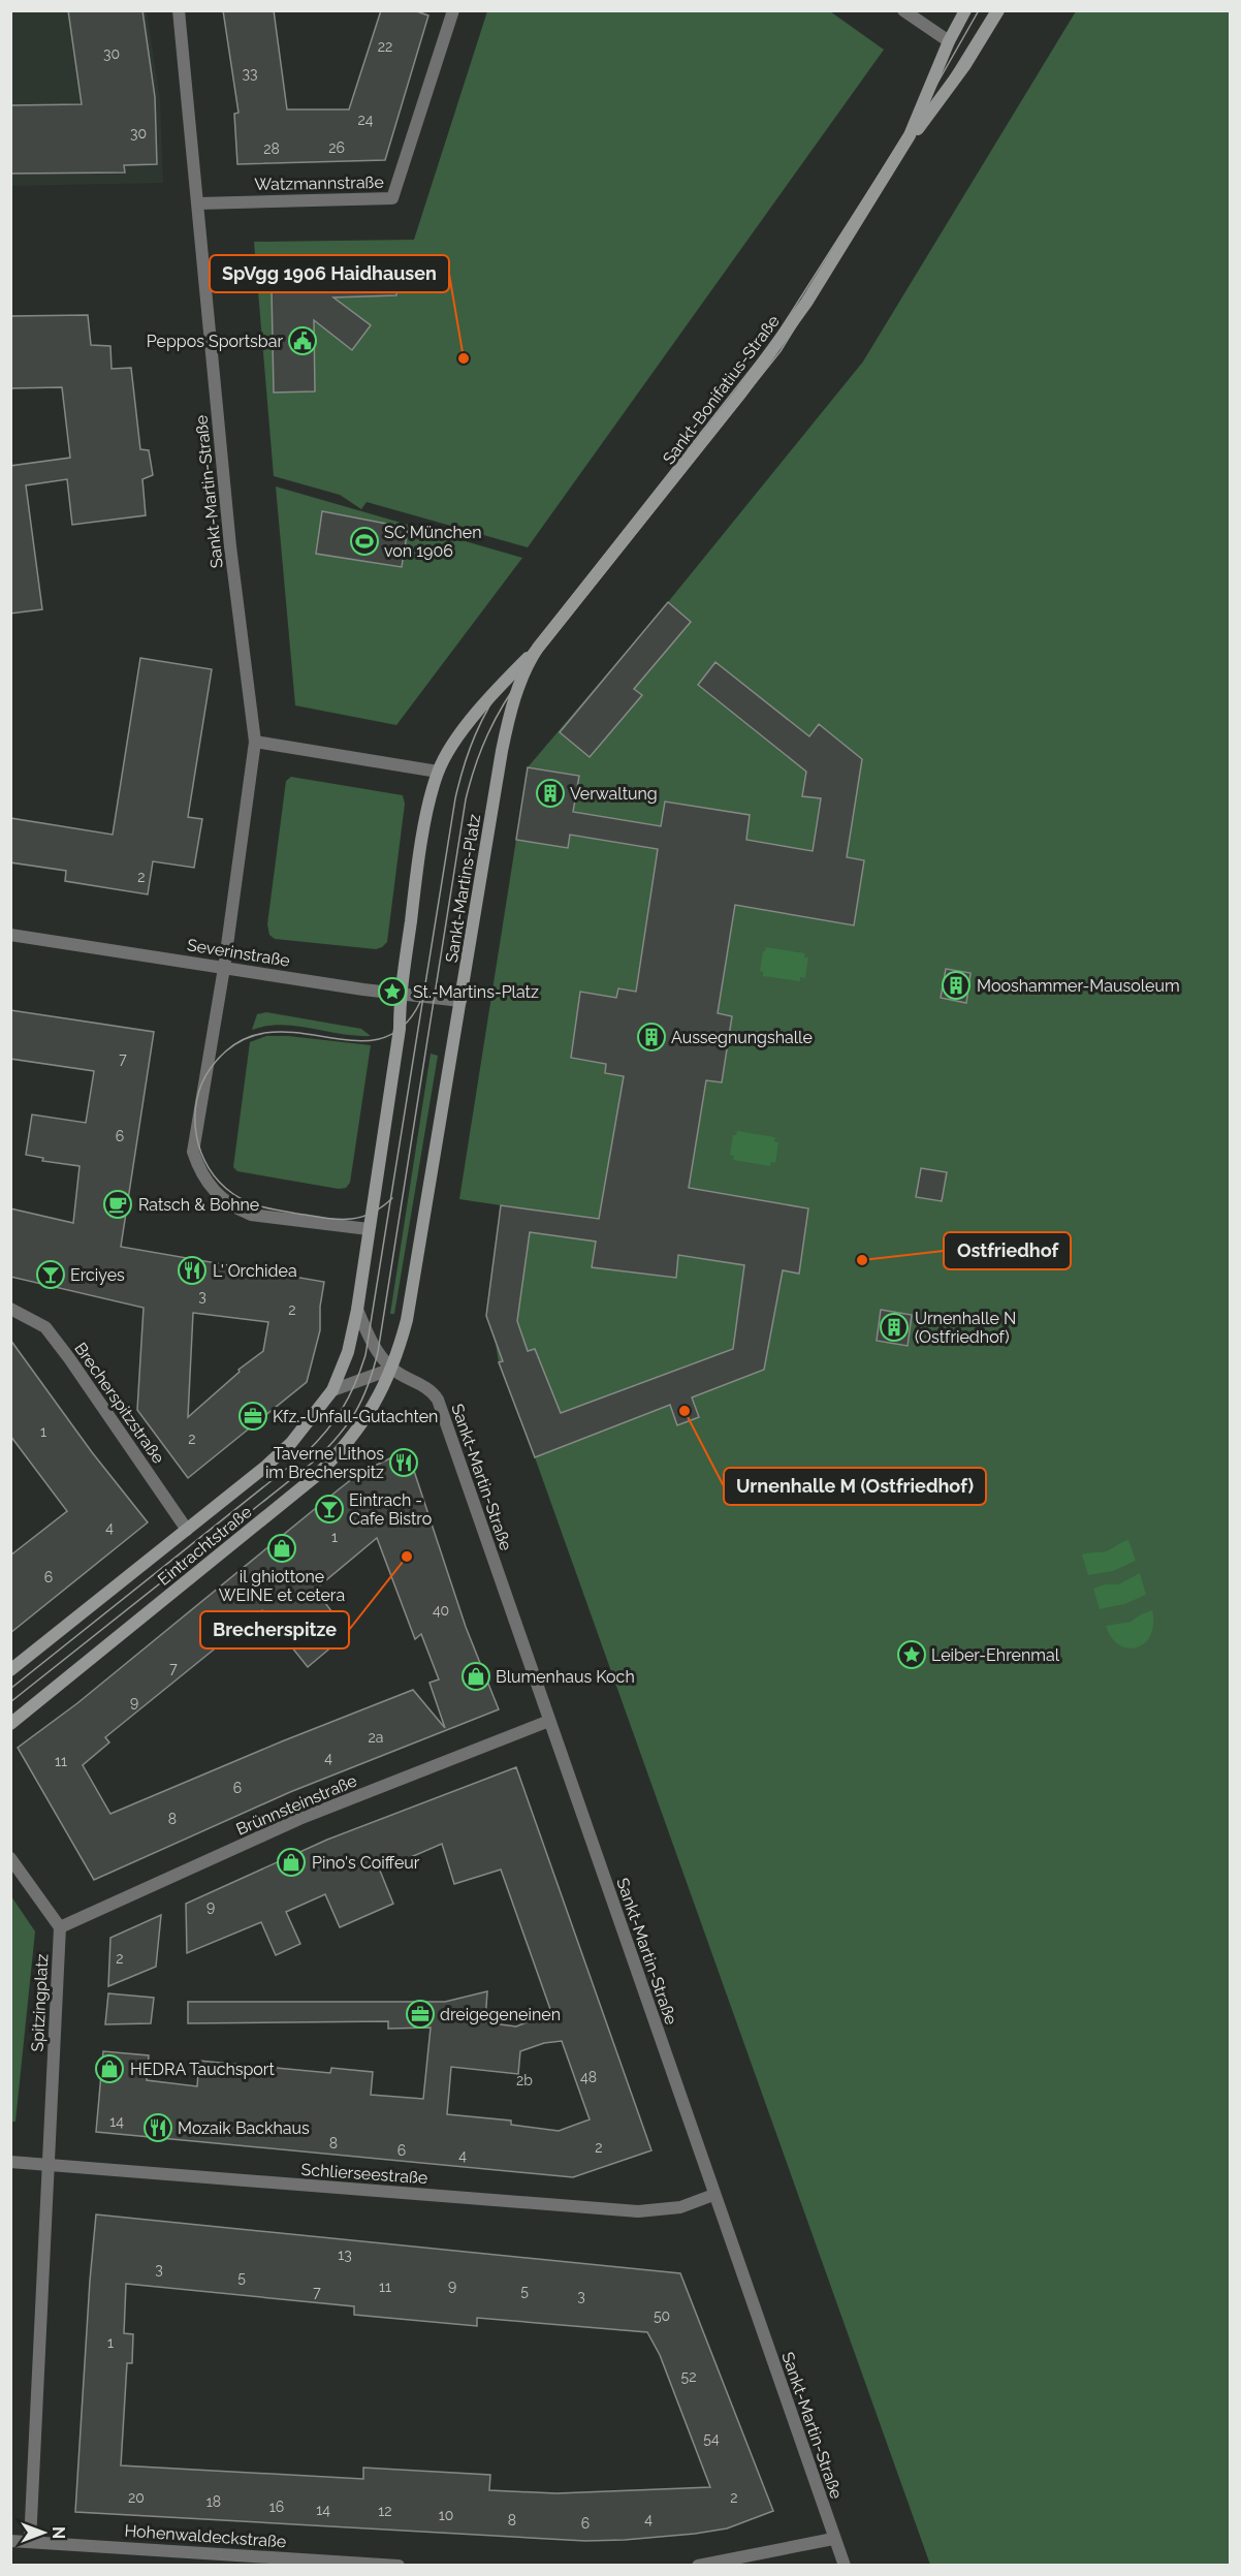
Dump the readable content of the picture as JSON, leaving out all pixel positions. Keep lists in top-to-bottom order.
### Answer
{
  "streets": {
    "main road": ["Sankt-Bonifatius-Straße", "Sankt-Martins-Platz", "Eintrachtstraße"],
    "street": [
      "Watzmannstraße",
      "Sankt-Martin-Straße",
      "Severinstraße",
      "Brecherspitzstraße",
      "Brünnsteinstraße",
      "Spitzingplatz",
      "Schlierseestraße",
      "Hohenwaldeckstraße"
    ]
  },
  "crossings": [
    ["Watzmannstraße", "Sankt-Martin-Straße"],
    ["Sankt-Bonifatius-Straße", "Sankt-Martins-Platz"],
    ["Sankt-Martin-Straße", "Sankt-Martins-Platz"],
    ["Sankt-Martin-Straße", "Severinstraße"],
    ["Sankt-Martin-Straße", "Eintrachtstraße"],
    ["Sankt-Martin-Straße", "Brünnsteinstraße"],
    ["Sankt-Martin-Straße", "Schlierseestraße"],
    ["Sankt-Martins-Platz", "Severinstraße"],
    ["Sankt-Martins-Platz", "Eintrachtstraße"],
    ["Brecherspitzstraße", "Eintrachtstraße"],
    ["Brünnsteinstraße", "Spitzingplatz"],
    ["Spitzingplatz", "Schlierseestraße"],
    ["Spitzingplatz", "Hohenwaldeckstraße"]
  ],
  "places": {
    "public building": ["Peppos Sportsbar"],
    "other": [
      "SpVgg 1906 Haidhausen",
      "Ostfriedhof",
      "Urnenhalle M (Ostfriedhof)",
      "Brecherspitze"
    ],
    "sports": ["SC München von 1906"],
    "building": [
      "Verwaltung",
      "Mooshammer-Mausoleum",
      "Aussegnungshalle",
      "Urnenhalle N (Ostfriedhof)"
    ],
    "place": ["St.-Martins-Platz", "Leiber-Ehrenmal"],
    "cafe": ["Ratsch & Bohne"],
    "restaurant": ["L' Orchidea", "Taverne Lithos im Brecherspitz", "Mozaik Backhaus"],
    "bar": ["Erciyes", "Eintrach - Cafe Bistro"],
    "office": ["Kfz.-Unfall-Gutachten", "dreigegeneinen"],
    "shop": [
      "il ghiottone WEINE et cetera",
      "Blumenhaus Koch",
      "Pino's Coiffeur",
      "HEDRA Tauchsport"
    ]
  },
  "house_numbers": [
    "22",
    "30",
    "33",
    "24",
    "30",
    "26",
    "28",
    "2",
    "7",
    "6",
    "3",
    "2",
    "1",
    "2",
    "4",
    "1",
    "6",
    "40",
    "7",
    "9",
    "2a",
    "4",
    "11",
    "6",
    "8",
    "9",
    "2",
    "48",
    "2b",
    "14",
    "8",
    "2",
    "6",
    "4",
    "13",
    "3",
    "5",
    "9",
    "11",
    "5",
    "7",
    "3",
    "50",
    "1",
    "52",
    "54",
    "20",
    "2",
    "18",
    "16",
    "14",
    "12",
    "10",
    "4",
    "8",
    "6"
  ],
  "north": "right"
}
